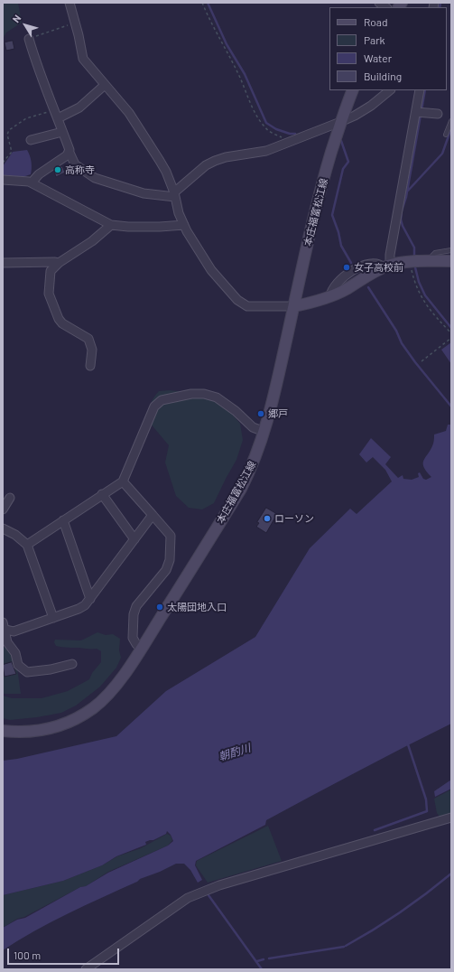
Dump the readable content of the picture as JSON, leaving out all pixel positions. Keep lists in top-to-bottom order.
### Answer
{
  "streets": {
    "main road": ["本庄福富松江線"]
  },
  "water": ["朝酌川"],
  "places": [
    "高称寺",
    "女子高校前",
    "郷戸",
    "ローソン",
    "太陽団地入口"
  ],
  "legend": [
    "Road",
    "Park",
    "Water",
    "Building"
  ],
  "scale_bar": "100 m",
  "north": "top left"
}
